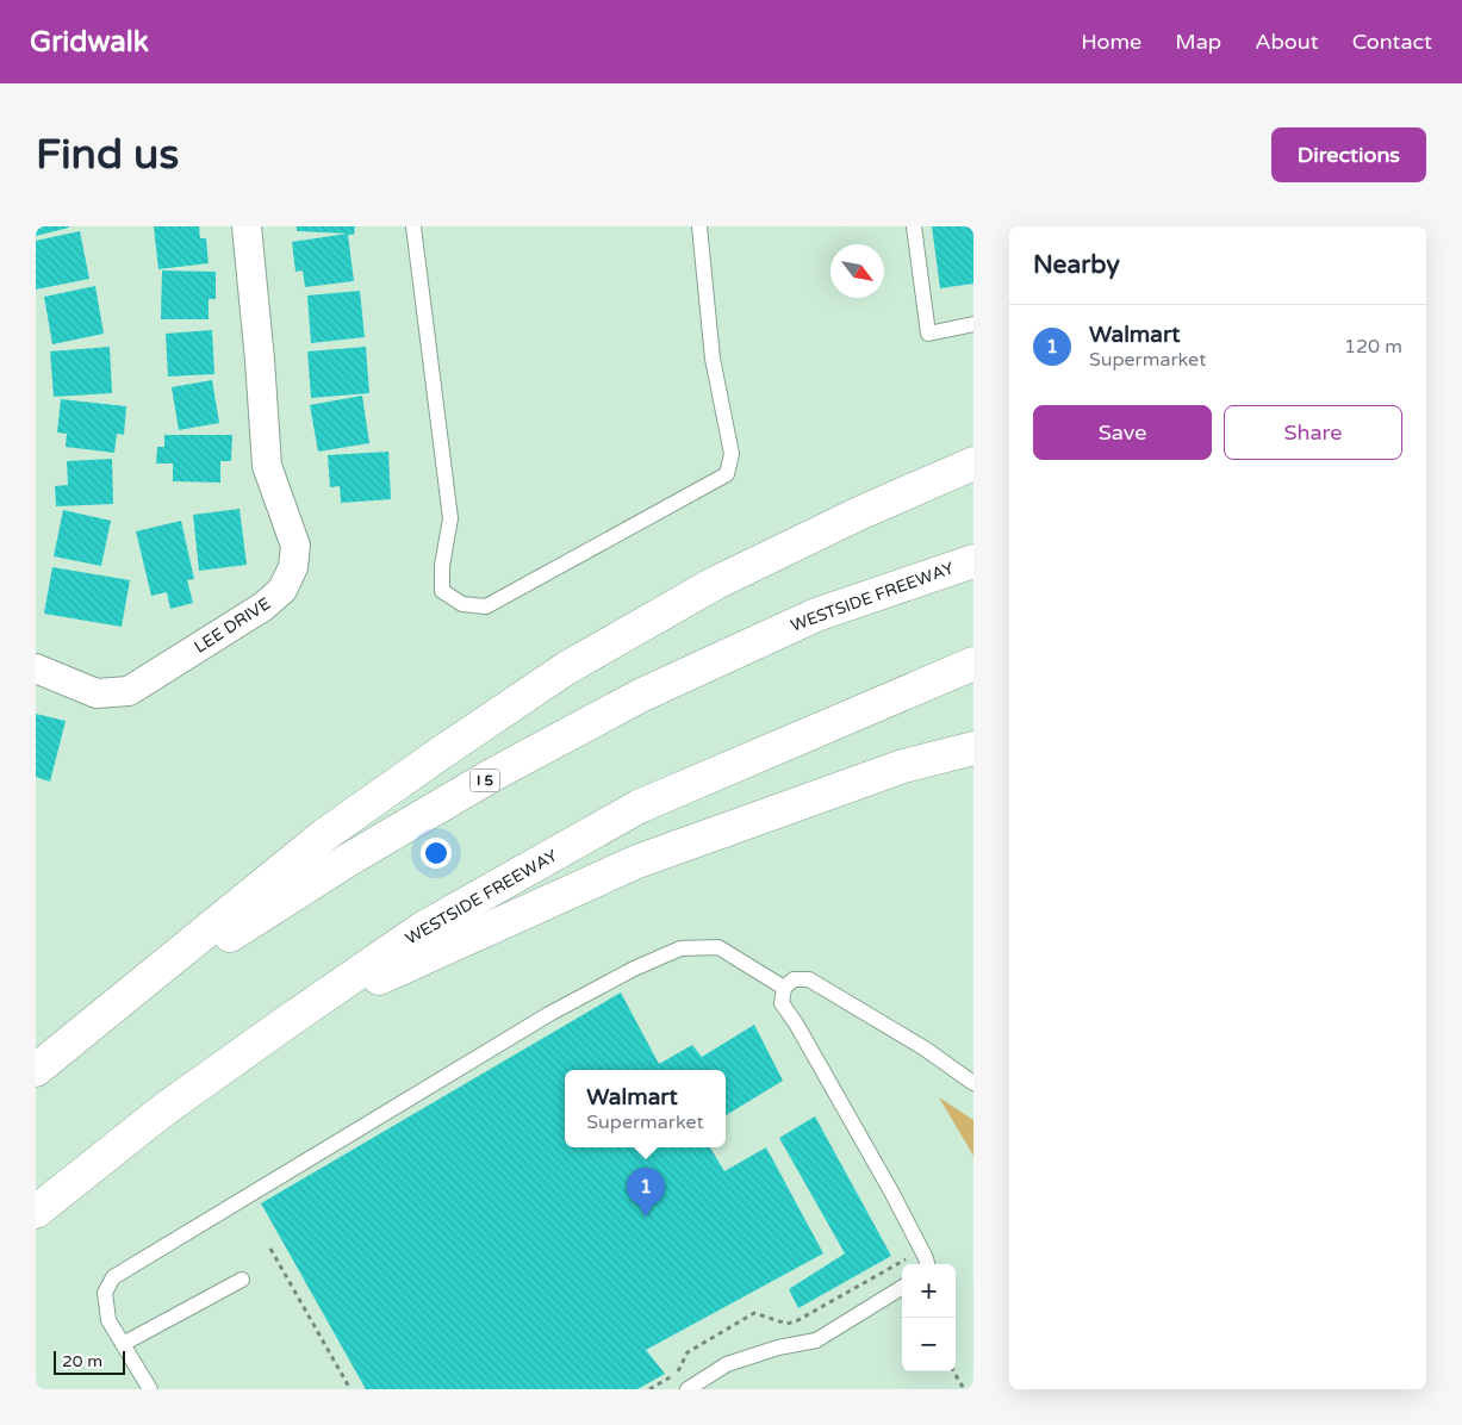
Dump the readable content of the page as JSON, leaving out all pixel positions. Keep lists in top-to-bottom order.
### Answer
{
  "streets": {
    "highway": ["WESTSIDE FREEWAY", "I 5"],
    "street": ["LEE DRIVE"]
  },
  "scale_bar": "20 m",
  "north": "bottom right",
  "page": {
    "header": "Gridwalk",
    "nav": [
      "Home",
      "Map",
      "About",
      "Contact"
    ],
    "buttons": [
      "Directions",
      ["Save", "Share"]
    ],
    "title": "Find us",
    "heading": "Nearby",
    "list": [
      {
        "mark": "1",
        "name": "Walmart",
        "note": "Supermarket",
        "value": "120 m"
      }
    ],
    "popup": ["Walmart", "Supermarket"],
    "pins": "1",
    "map_buttons": ["+", "−"],
    "scale": "20 m"
  }
}
